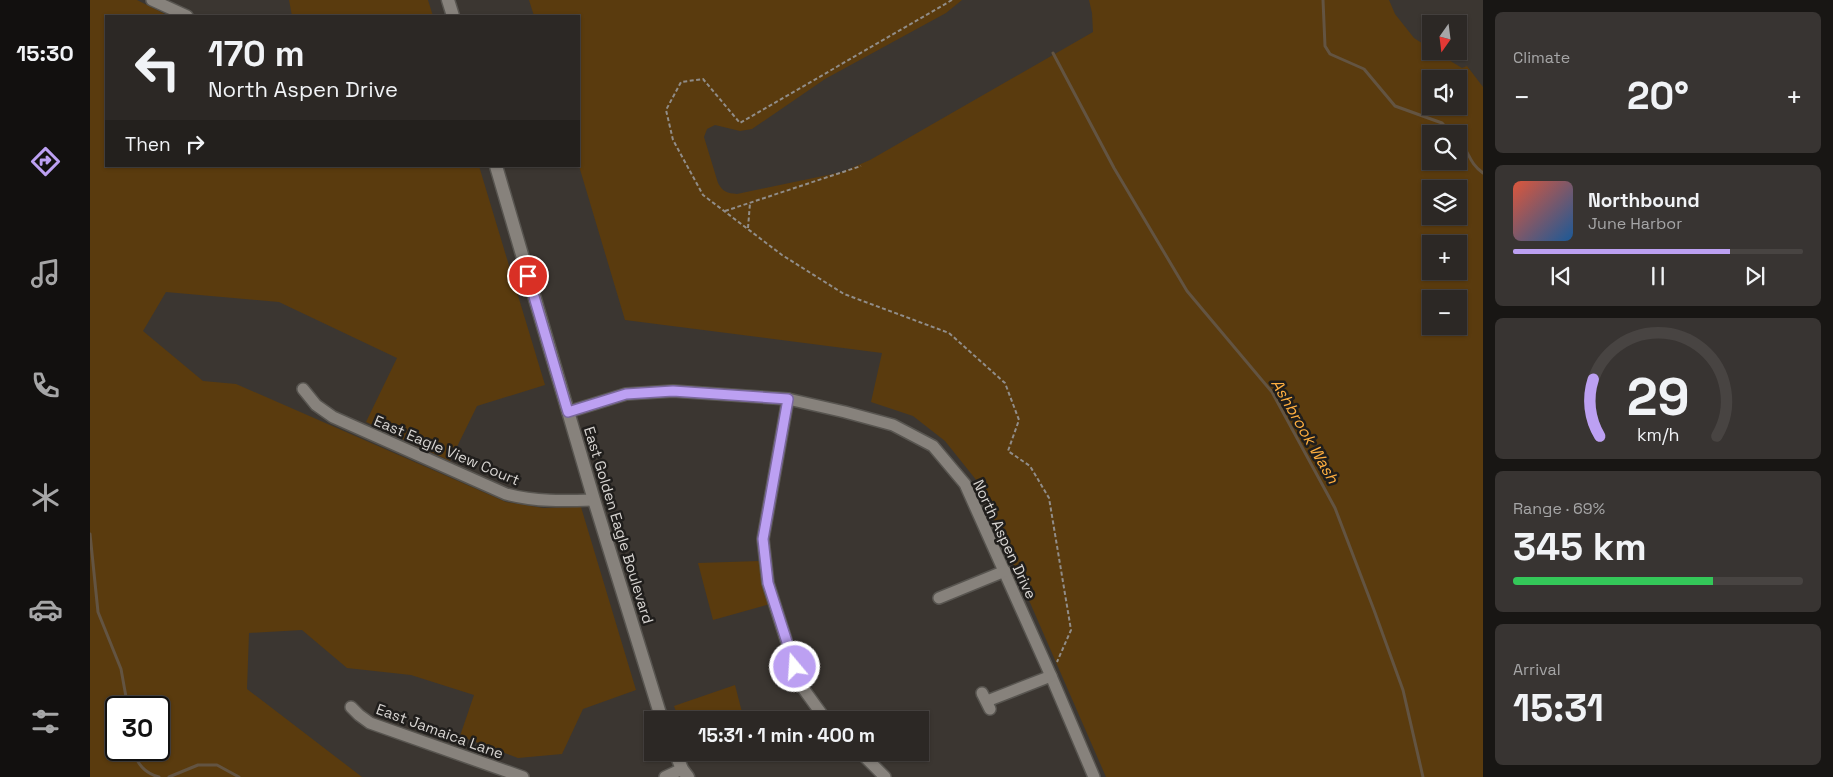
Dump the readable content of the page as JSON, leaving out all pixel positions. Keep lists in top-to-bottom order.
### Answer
{
  "streets": {
    "street": [
      "East Eagle View Court",
      "East Golden Eagle Boulevard",
      "North Aspen Drive",
      "East Jamaica Lane"
    ]
  },
  "crossings": [
    ["East Eagle View Court", "East Golden Eagle Boulevard"],
    ["East Golden Eagle Boulevard", "North Aspen Drive"]
  ],
  "water": ["Ashbrook Wash"],
  "north": "bottom",
  "page": {
    "tabs": "15:30",
    "tile": [
      "Climate",
      ["Range · 69%", "345 km"],
      ["Arrival", "15:31"]
    ],
    "map_buttons": ["+", "−"],
    "turn": ["170 m", "North Aspen Drive"],
    "heat": ["−", "20°", "+"],
    "then": "Then",
    "song": ["Northbound", "June Harbor"],
    "limit": "30",
    "trip": "15:31 · 1 min · 400 m",
    "gauge": ["29", "km/h"]
  }
}
